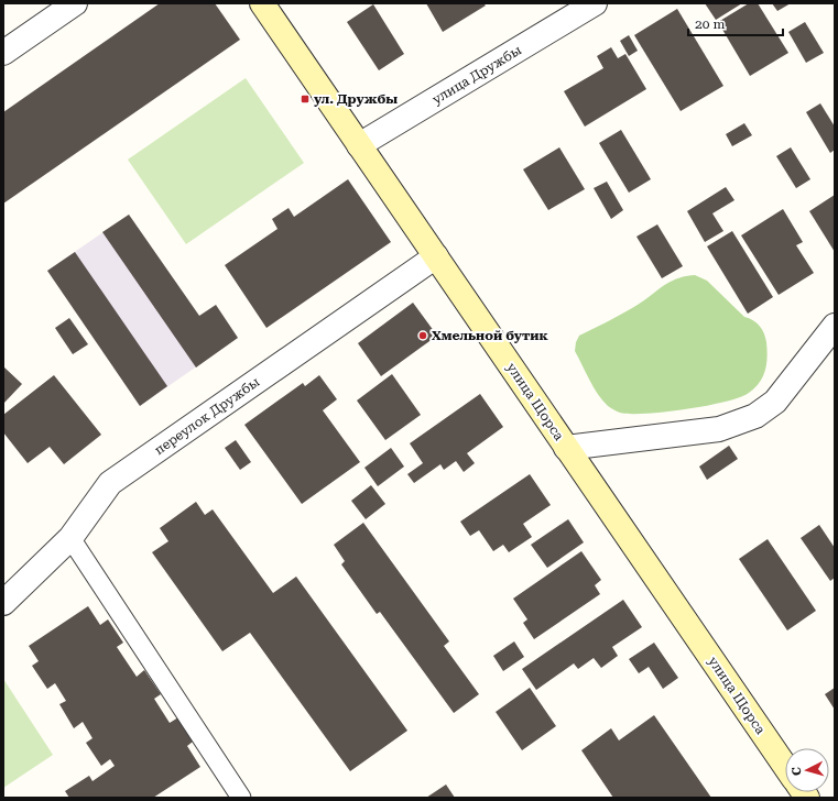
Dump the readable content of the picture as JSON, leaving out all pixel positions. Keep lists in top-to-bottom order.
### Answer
{
  "streets": {
    "street": ["улица Дружбы", "улица Щорса", "переулок Дружбы"]
  },
  "crossings": [
    ["улица Дружбы", "улица Щорса"],
    ["улица Щорса", "переулок Дружбы"]
  ],
  "places": {
    "transit": ["ул. Дружбы"],
    "other": ["Хмельной бутик"]
  },
  "scale_bar": "20 m",
  "north": "left"
}
